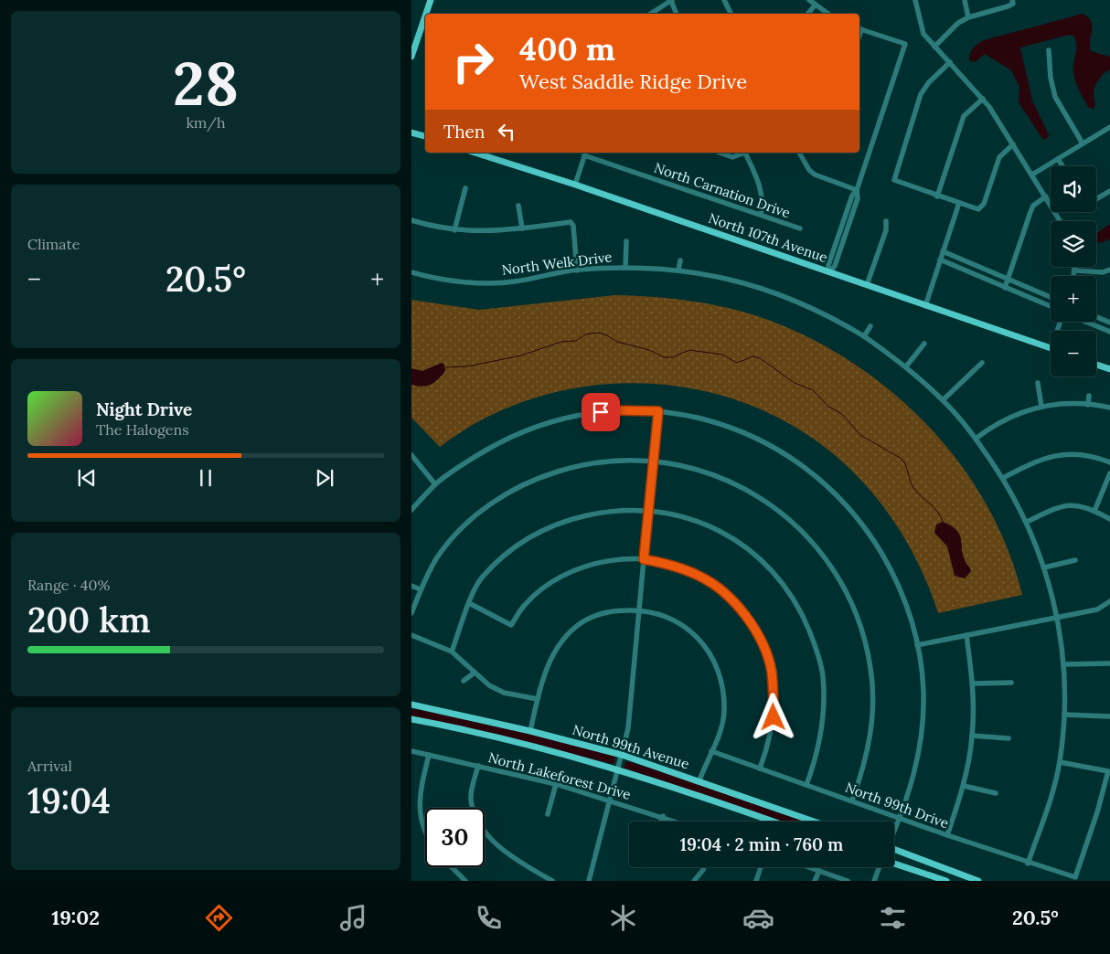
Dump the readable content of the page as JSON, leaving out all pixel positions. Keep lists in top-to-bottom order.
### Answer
{
  "streets": {
    "main road": ["North 107th Avenue", "North 99th Avenue"],
    "street": [
      "North Carnation Drive",
      "North Welk Drive",
      "North Lakeforest Drive",
      "North 99th Drive"
    ]
  },
  "crossings": [
    ["North Welk Drive", "North 99th Drive"]
  ],
  "page": {
    "tile": [
      ["28", "km/h"],
      "Climate",
      ["Range · 40%", "200 km"],
      ["Arrival", "19:04"]
    ],
    "turn": ["400 m", "West Saddle Ridge Drive"],
    "then": "Then",
    "map_buttons": ["+", "−"],
    "heat": ["−", "20.5°", "+"],
    "song": ["Night Drive", "The Halogens"],
    "limit": "30",
    "trip": "19:04 · 2 min · 760 m",
    "tabs": ["19:02", "20.5°"]
  }
}
